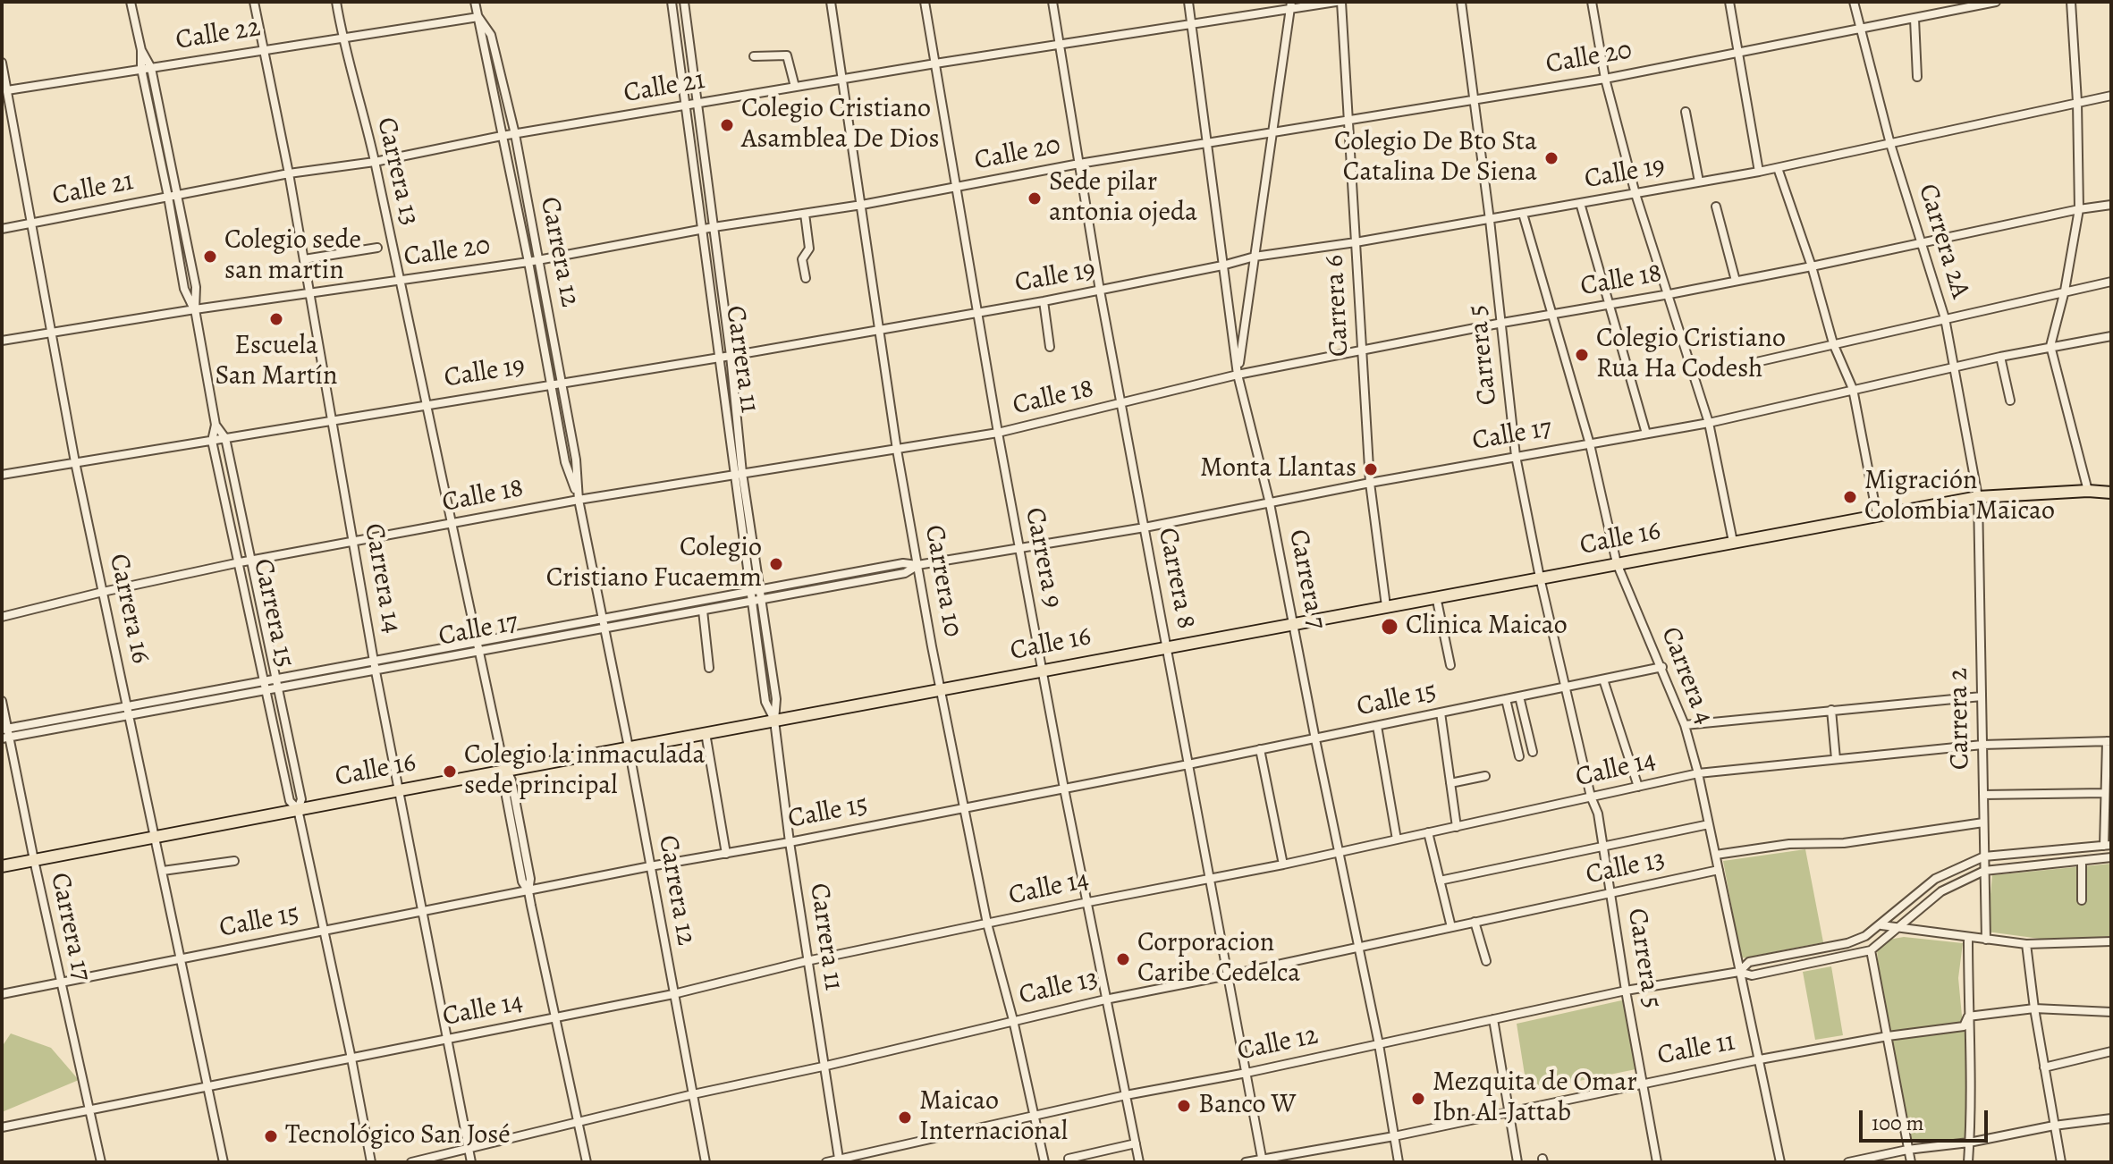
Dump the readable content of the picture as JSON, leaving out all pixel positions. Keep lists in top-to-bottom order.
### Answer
{
  "streets": {
    "highway": ["Calle 16"],
    "street": [
      "Calle 22",
      "Calle 20",
      "Calle 21",
      "Carrera 13",
      "Calle 19",
      "Carrera 2A",
      "Carrera 12",
      "Calle 18",
      "Carrera 6",
      "Carrera 5",
      "Carrera 11",
      "Calle 17",
      "Carrera 9",
      "Carrera 14",
      "Carrera 8",
      "Carrera 7",
      "Carrera 10",
      "Carrera 16",
      "Carrera 15",
      "Carrera 4",
      "Calle 15",
      "Carrera 2",
      "Calle 14",
      "Calle 13",
      "Carrera 17",
      "Calle 12",
      "Calle 11"
    ]
  },
  "crossings": [
    ["Calle 22", "Carrera 13"],
    ["Calle 22", "Carrera 12"],
    ["Calle 22", "Carrera 14"],
    ["Calle 22", "Carrera 16"],
    ["Calle 22", "Carrera 15"],
    ["Calle 20", "Carrera 13"],
    ["Calle 20", "Carrera 2A"],
    ["Calle 20", "Carrera 12"],
    ["Calle 20", "Carrera 6"],
    ["Calle 20", "Carrera 5"],
    ["Calle 20", "Carrera 11"],
    ["Calle 20", "Carrera 9"],
    ["Calle 20", "Carrera 14"],
    ["Calle 20", "Carrera 8"],
    ["Calle 20", "Carrera 7"],
    ["Calle 20", "Carrera 10"],
    ["Calle 20", "Carrera 16"],
    ["Calle 20", "Carrera 15"],
    ["Calle 21", "Carrera 13"],
    ["Calle 21", "Carrera 12"],
    ["Calle 21", "Carrera 6"],
    ["Calle 21", "Carrera 11"],
    ["Calle 21", "Carrera 9"],
    ["Calle 21", "Carrera 14"],
    ["Calle 21", "Carrera 8"],
    ["Calle 21", "Carrera 7"],
    ["Calle 21", "Carrera 10"],
    ["Calle 21", "Carrera 16"],
    ["Calle 21", "Carrera 15"],
    ["Carrera 13", "Calle 19"],
    ["Carrera 13", "Calle 18"],
    ["Carrera 13", "Calle 17"],
    ["Carrera 13", "Calle 16"],
    ["Carrera 13", "Calle 15"],
    ["Carrera 13", "Calle 14"],
    ["Carrera 13", "Calle 13"],
    ["Calle 19", "Carrera 2A"],
    ["Calle 19", "Carrera 12"],
    ["Calle 19", "Carrera 6"],
    ["Calle 19", "Carrera 5"],
    ["Calle 19", "Carrera 11"],
    ["Calle 19", "Carrera 9"],
    ["Calle 19", "Carrera 14"],
    ["Calle 19", "Carrera 8"],
    ["Calle 19", "Carrera 7"],
    ["Calle 19", "Carrera 10"],
    ["Calle 19", "Carrera 16"],
    ["Calle 19", "Carrera 15"],
    ["Calle 19", "Carrera 4"],
    ["Carrera 2A", "Calle 18"],
    ["Carrera 2A", "Calle 17"],
    ["Carrera 2A", "Calle 16"],
    ["Carrera 2A", "Carrera 2"],
    ["Carrera 12", "Calle 18"],
    ["Carrera 12", "Calle 17"],
    ["Carrera 12", "Calle 16"],
    ["Carrera 12", "Calle 15"],
    ["Carrera 12", "Calle 14"],
    ["Carrera 12", "Calle 13"],
    ["Calle 18", "Carrera 6"],
    ["Calle 18", "Carrera 5"],
    ["Calle 18", "Carrera 11"],
    ["Calle 18", "Carrera 9"],
    ["Calle 18", "Carrera 14"],
    ["Calle 18", "Carrera 8"],
    ["Calle 18", "Carrera 7"],
    ["Calle 18", "Carrera 10"],
    ["Calle 18", "Carrera 16"],
    ["Calle 18", "Carrera 15"],
    ["Calle 18", "Carrera 4"],
    ["Carrera 6", "Calle 17"],
    ["Carrera 6", "Calle 16"],
    ["Carrera 5", "Calle 17"],
    ["Carrera 5", "Calle 16"],
    ["Carrera 5", "Calle 15"],
    ["Carrera 5", "Calle 14"],
    ["Carrera 5", "Calle 13"],
    ["Carrera 5", "Calle 12"],
    ["Carrera 5", "Calle 11"],
    ["Carrera 11", "Calle 17"],
    ["Carrera 11", "Calle 16"],
    ["Carrera 11", "Calle 15"],
    ["Carrera 11", "Calle 14"],
    ["Carrera 11", "Calle 13"],
    ["Carrera 11", "Calle 12"],
    ["Calle 17", "Carrera 9"],
    ["Calle 17", "Carrera 14"],
    ["Calle 17", "Carrera 8"],
    ["Calle 17", "Carrera 7"],
    ["Calle 17", "Carrera 10"],
    ["Calle 17", "Carrera 16"],
    ["Calle 17", "Carrera 15"],
    ["Calle 17", "Carrera 4"],
    ["Calle 17", "Carrera 17"],
    ["Calle 16", "Carrera 9"],
    ["Calle 16", "Carrera 14"],
    ["Calle 16", "Carrera 8"],
    ["Calle 16", "Carrera 7"],
    ["Calle 16", "Carrera 10"],
    ["Calle 16", "Carrera 16"],
    ["Calle 16", "Carrera 15"],
    ["Calle 16", "Carrera 4"],
    ["Calle 16", "Carrera 2"],
    ["Calle 16", "Carrera 17"],
    ["Carrera 9", "Calle 15"],
    ["Carrera 9", "Calle 14"],
    ["Carrera 9", "Calle 13"],
    ["Carrera 9", "Calle 12"],
    ["Carrera 14", "Calle 15"],
    ["Carrera 14", "Calle 14"],
    ["Carrera 14", "Calle 13"],
    ["Carrera 8", "Calle 15"],
    ["Carrera 8", "Calle 14"],
    ["Carrera 8", "Calle 13"],
    ["Carrera 8", "Calle 12"],
    ["Carrera 8", "Calle 11"],
    ["Carrera 7", "Calle 15"],
    ["Carrera 7", "Calle 14"],
    ["Carrera 7", "Calle 13"],
    ["Carrera 7", "Calle 12"],
    ["Carrera 7", "Calle 11"],
    ["Carrera 10", "Calle 15"],
    ["Carrera 10", "Calle 14"],
    ["Carrera 10", "Calle 13"],
    ["Carrera 10", "Calle 12"],
    ["Carrera 16", "Calle 15"],
    ["Carrera 16", "Calle 14"],
    ["Carrera 15", "Calle 15"],
    ["Carrera 15", "Calle 14"],
    ["Carrera 4", "Calle 15"],
    ["Carrera 4", "Calle 14"],
    ["Carrera 4", "Calle 13"],
    ["Carrera 4", "Calle 12"],
    ["Carrera 4", "Calle 11"],
    ["Calle 15", "Carrera 17"],
    ["Carrera 2", "Calle 14"],
    ["Calle 14", "Carrera 17"]
  ],
  "places": [
    "Colegio Cristiano Asamblea De Dios",
    "Colegio De Bto Sta Catalina De Siena",
    "Sede pilar antonia ojeda",
    "Colegio sede san martin",
    "Escuela San Martín",
    "Colegio Cristiano Rua Ha Codesh",
    "Monta Llantas",
    "Migración Colombia Maicao",
    "Colegio Cristiano Fucaemm",
    "Clinica Maicao",
    "Colegio la inmaculada sede principal",
    "Corporacion Caribe Cedelca",
    "Mezquita de Omar Ibn Al-Jattab",
    "Banco W",
    "Maicao Internacional",
    "Tecnológico San José"
  ],
  "scale_bar": "100 m"
}
